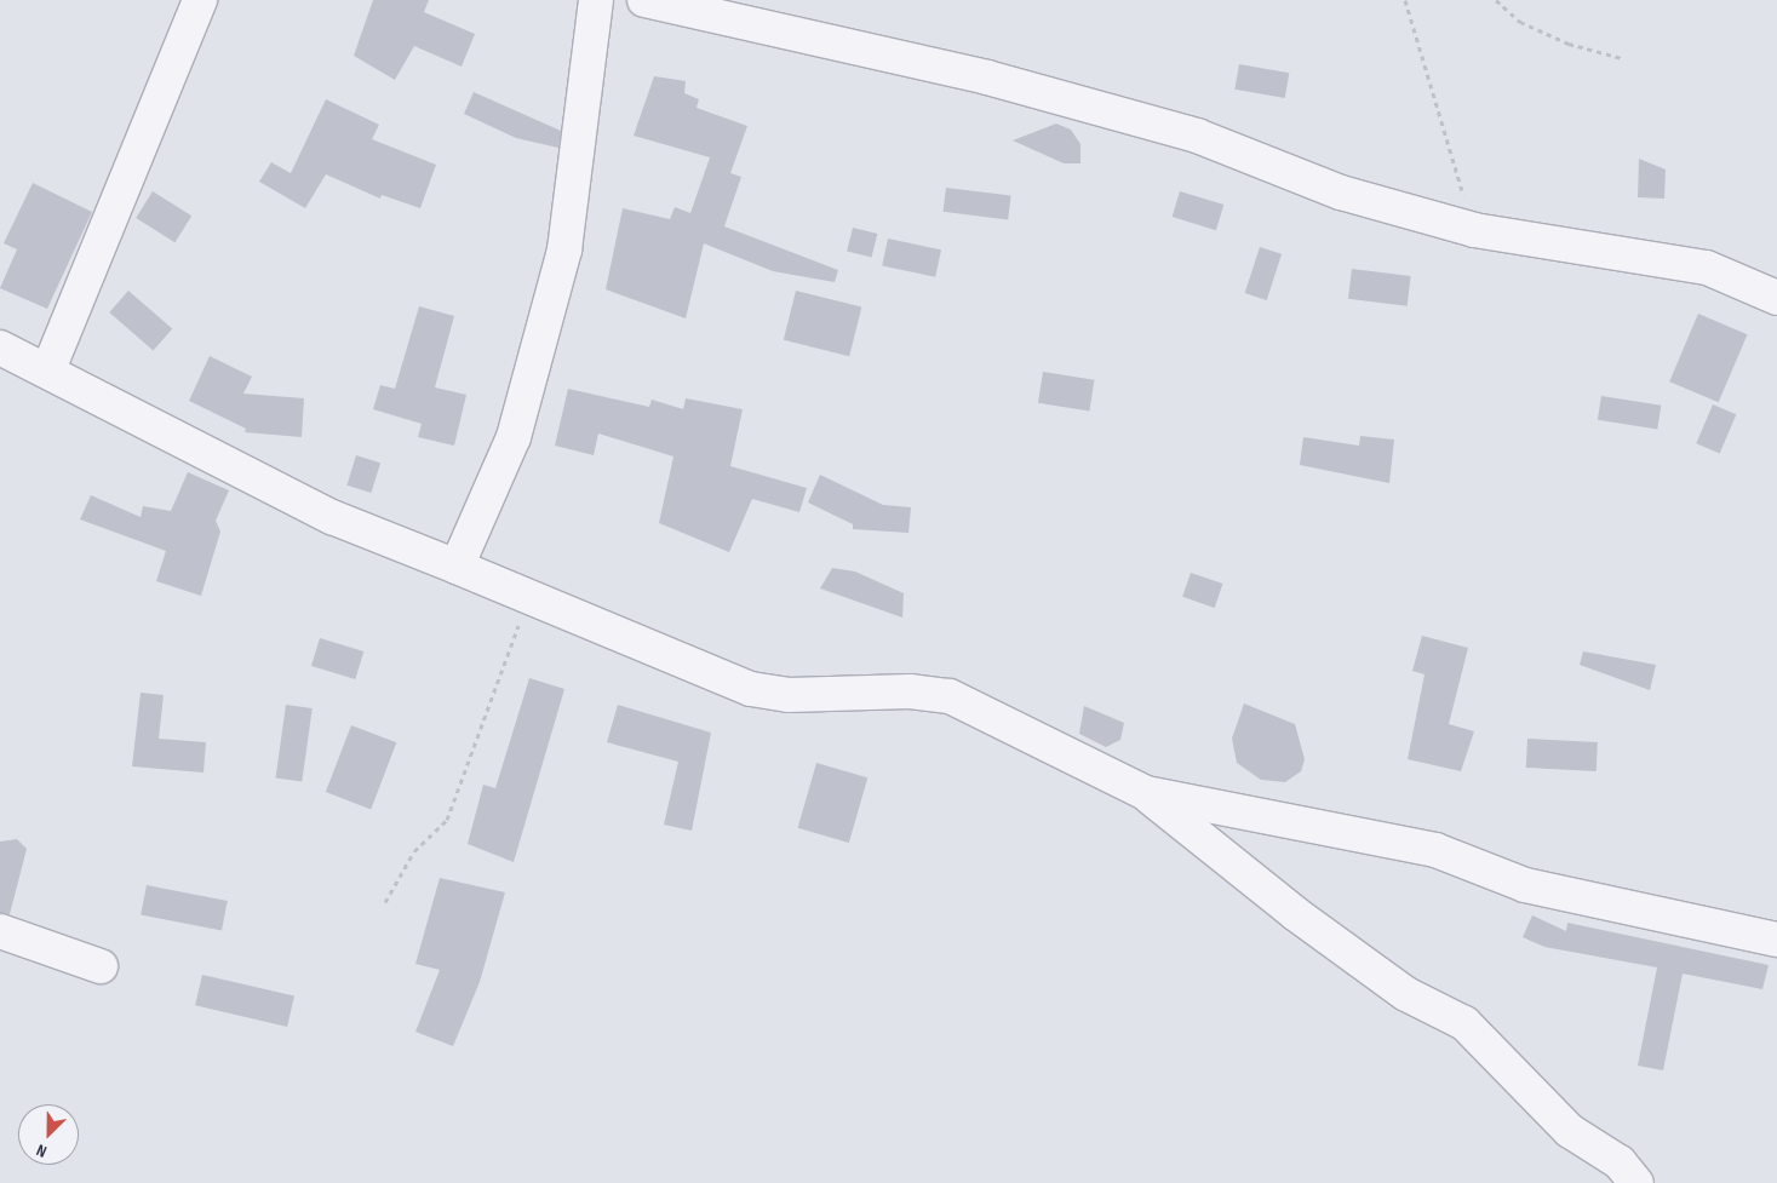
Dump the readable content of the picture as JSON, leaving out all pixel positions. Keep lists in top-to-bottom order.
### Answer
{
  "north": "bottom left"
}
